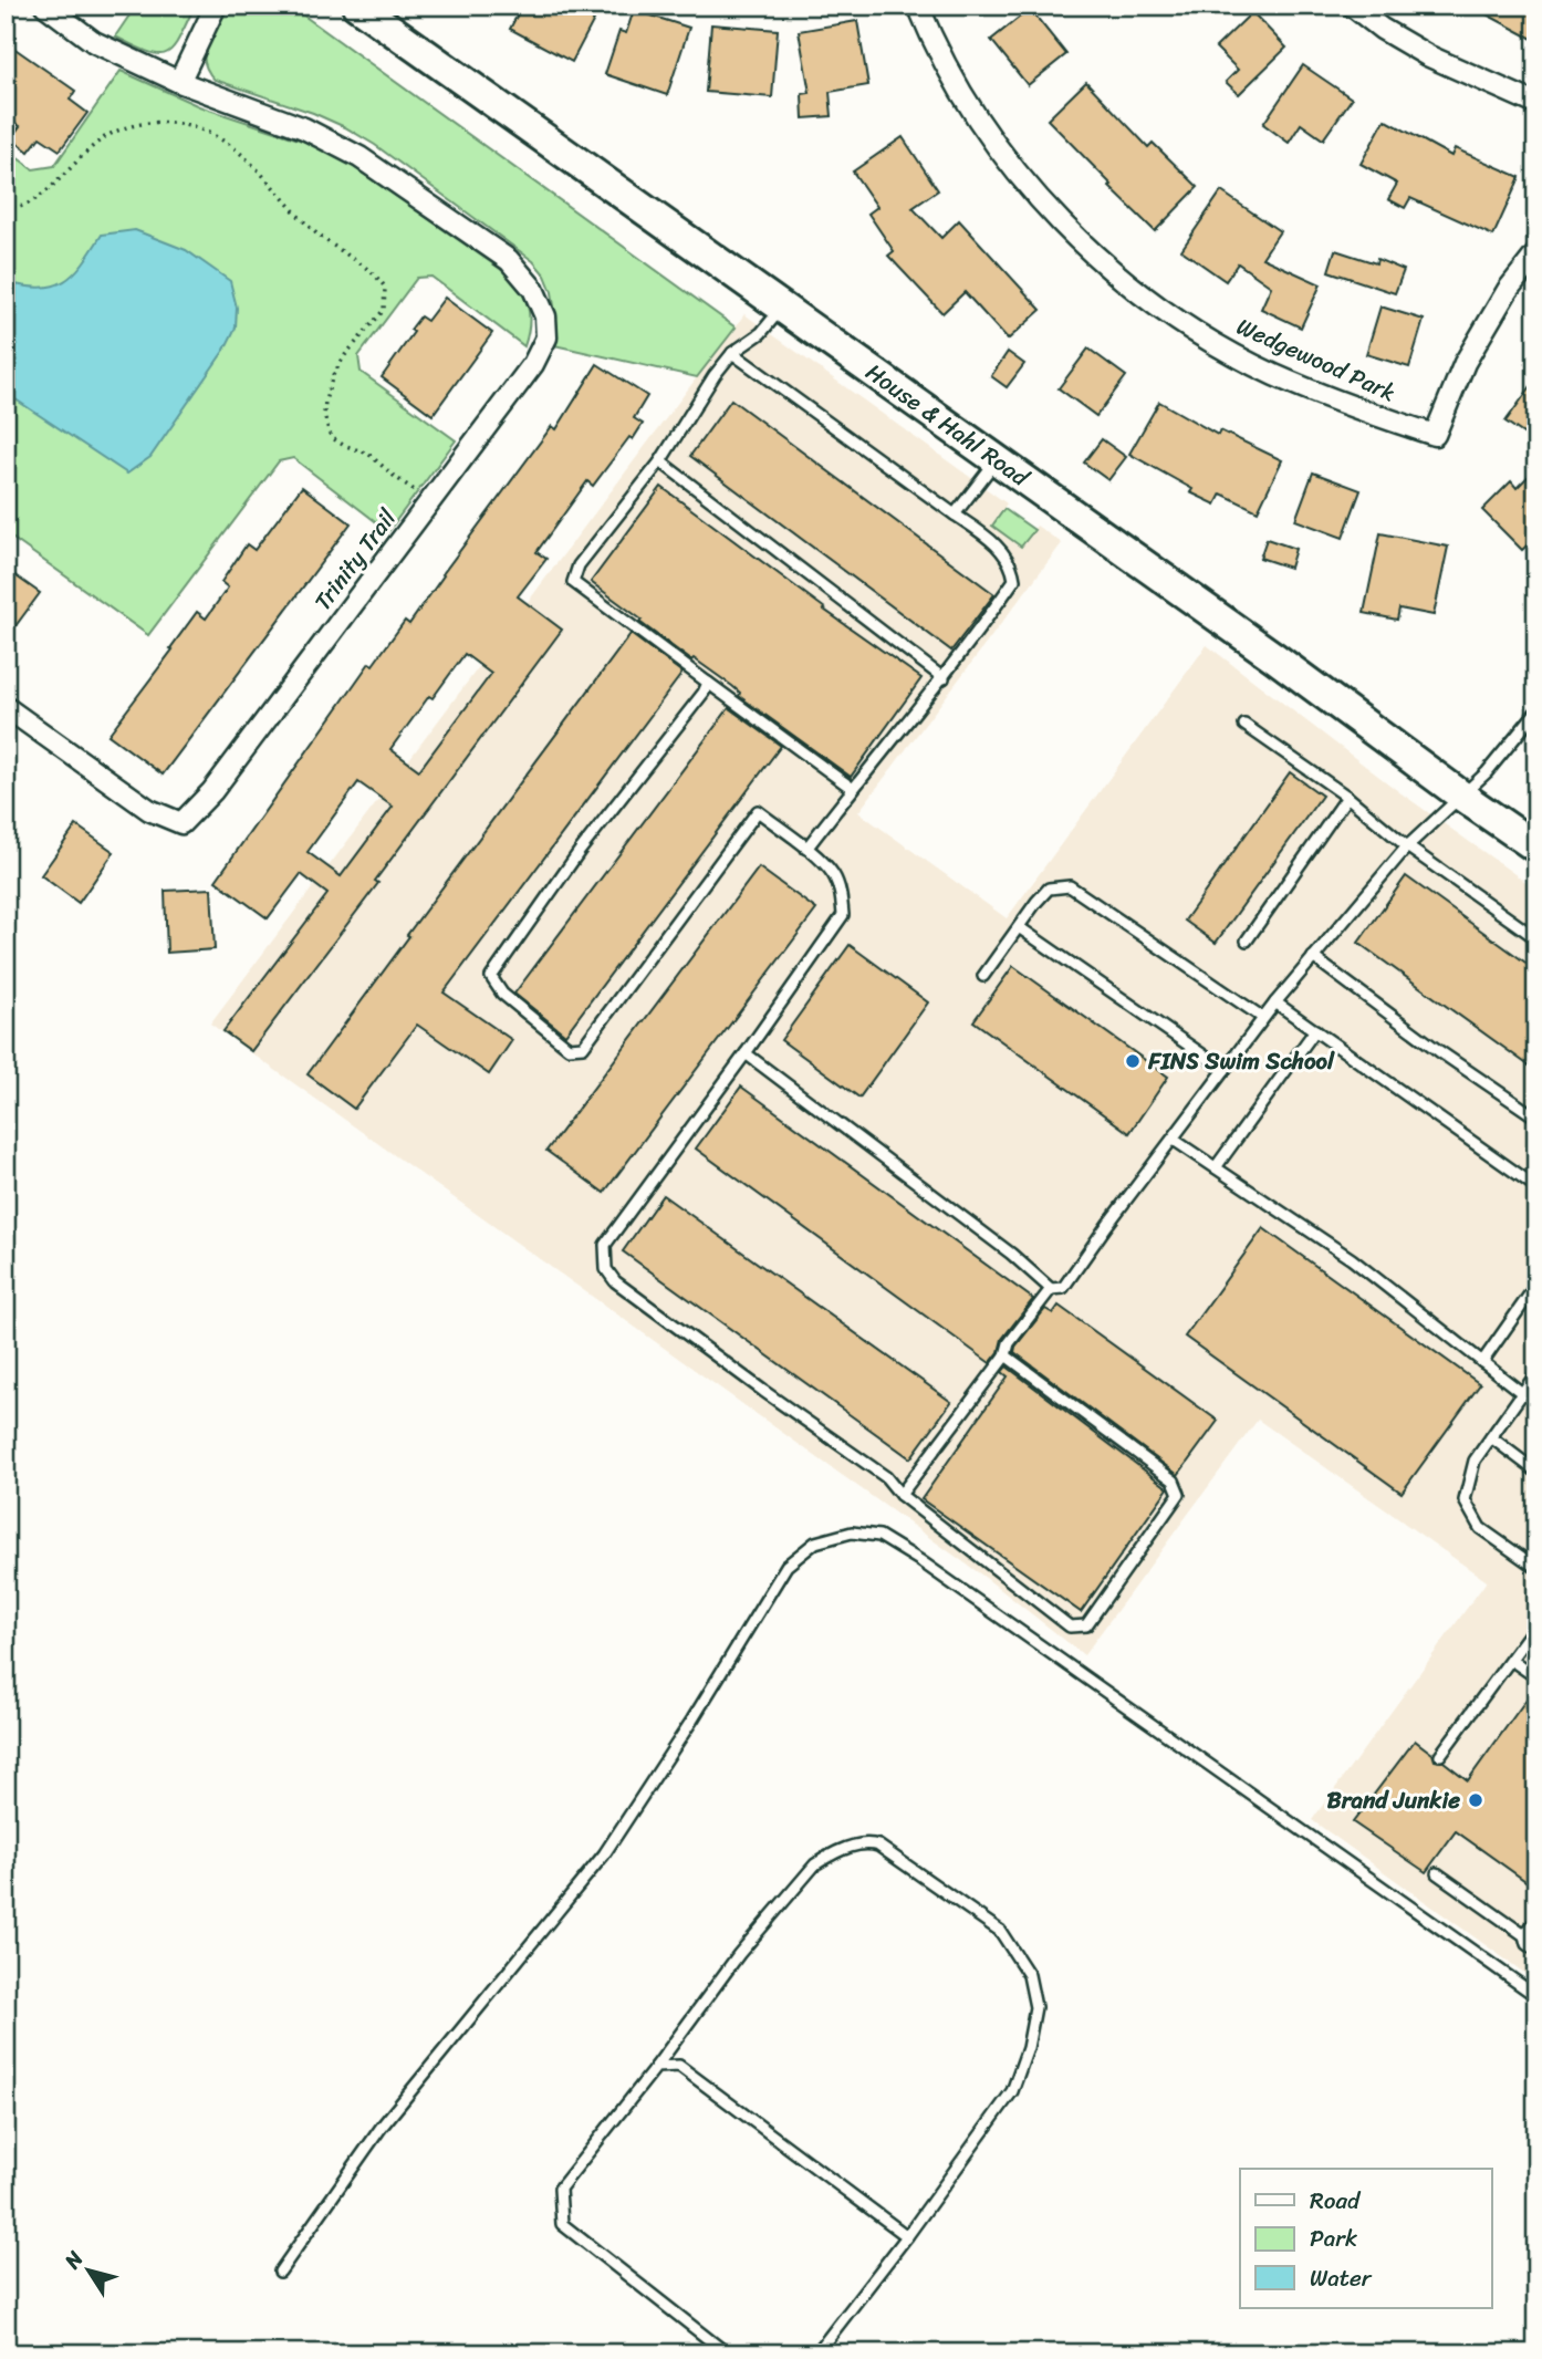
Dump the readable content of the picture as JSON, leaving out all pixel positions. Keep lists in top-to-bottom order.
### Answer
{
  "streets": {
    "street": ["Wedgewood Park", "House & Hahl Road", "Trinity Trail"]
  },
  "places": ["FINS Swim School", "Brand Junkie"],
  "legend": ["Road", "Park", "Water"],
  "north": "top left"
}
